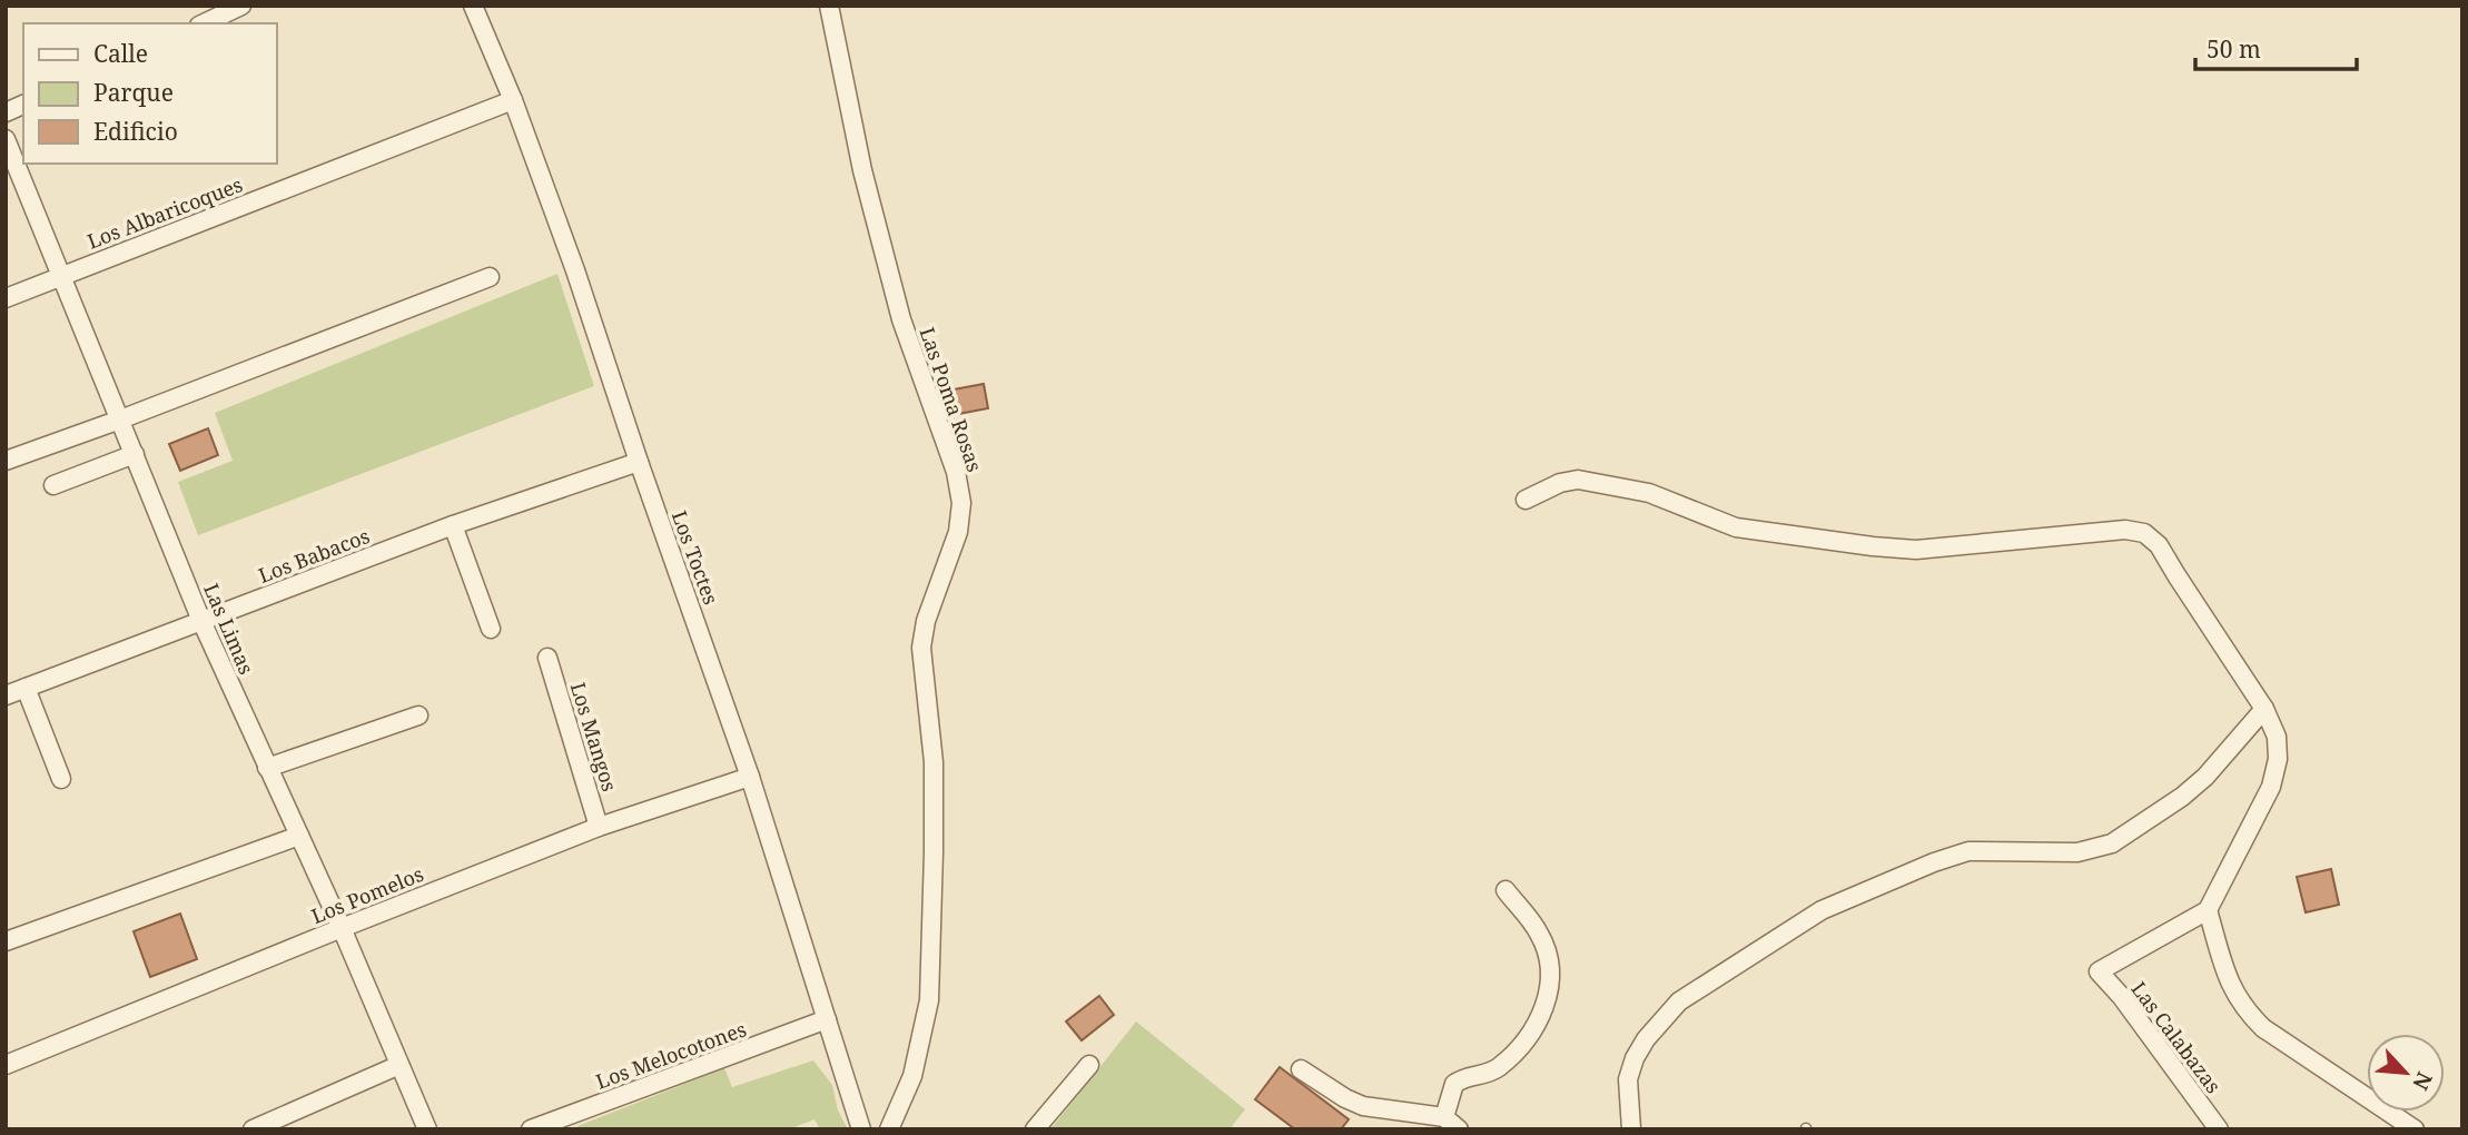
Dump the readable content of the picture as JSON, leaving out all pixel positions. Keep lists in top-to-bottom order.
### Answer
{
  "streets": {
    "street": [
      "Los Albaricoques",
      "Las Poma Rosas",
      "Los Babacos",
      "Los Toctes",
      "Las Limas",
      "Los Mangos",
      "Los Pomelos",
      "Las Calabazas",
      "Los Melocotones"
    ]
  },
  "crossings": [
    ["Los Albaricoques", "Los Toctes"],
    ["Los Albaricoques", "Las Limas"],
    ["Los Babacos", "Los Toctes"],
    ["Los Babacos", "Las Limas"],
    ["Los Toctes", "Los Pomelos"],
    ["Los Toctes", "Los Melocotones"],
    ["Las Limas", "Los Pomelos"],
    ["Los Mangos", "Los Pomelos"]
  ],
  "legend": ["Calle", "Parque", "Edificio"],
  "scale_bar": "50 m",
  "north": "bottom right"
}
